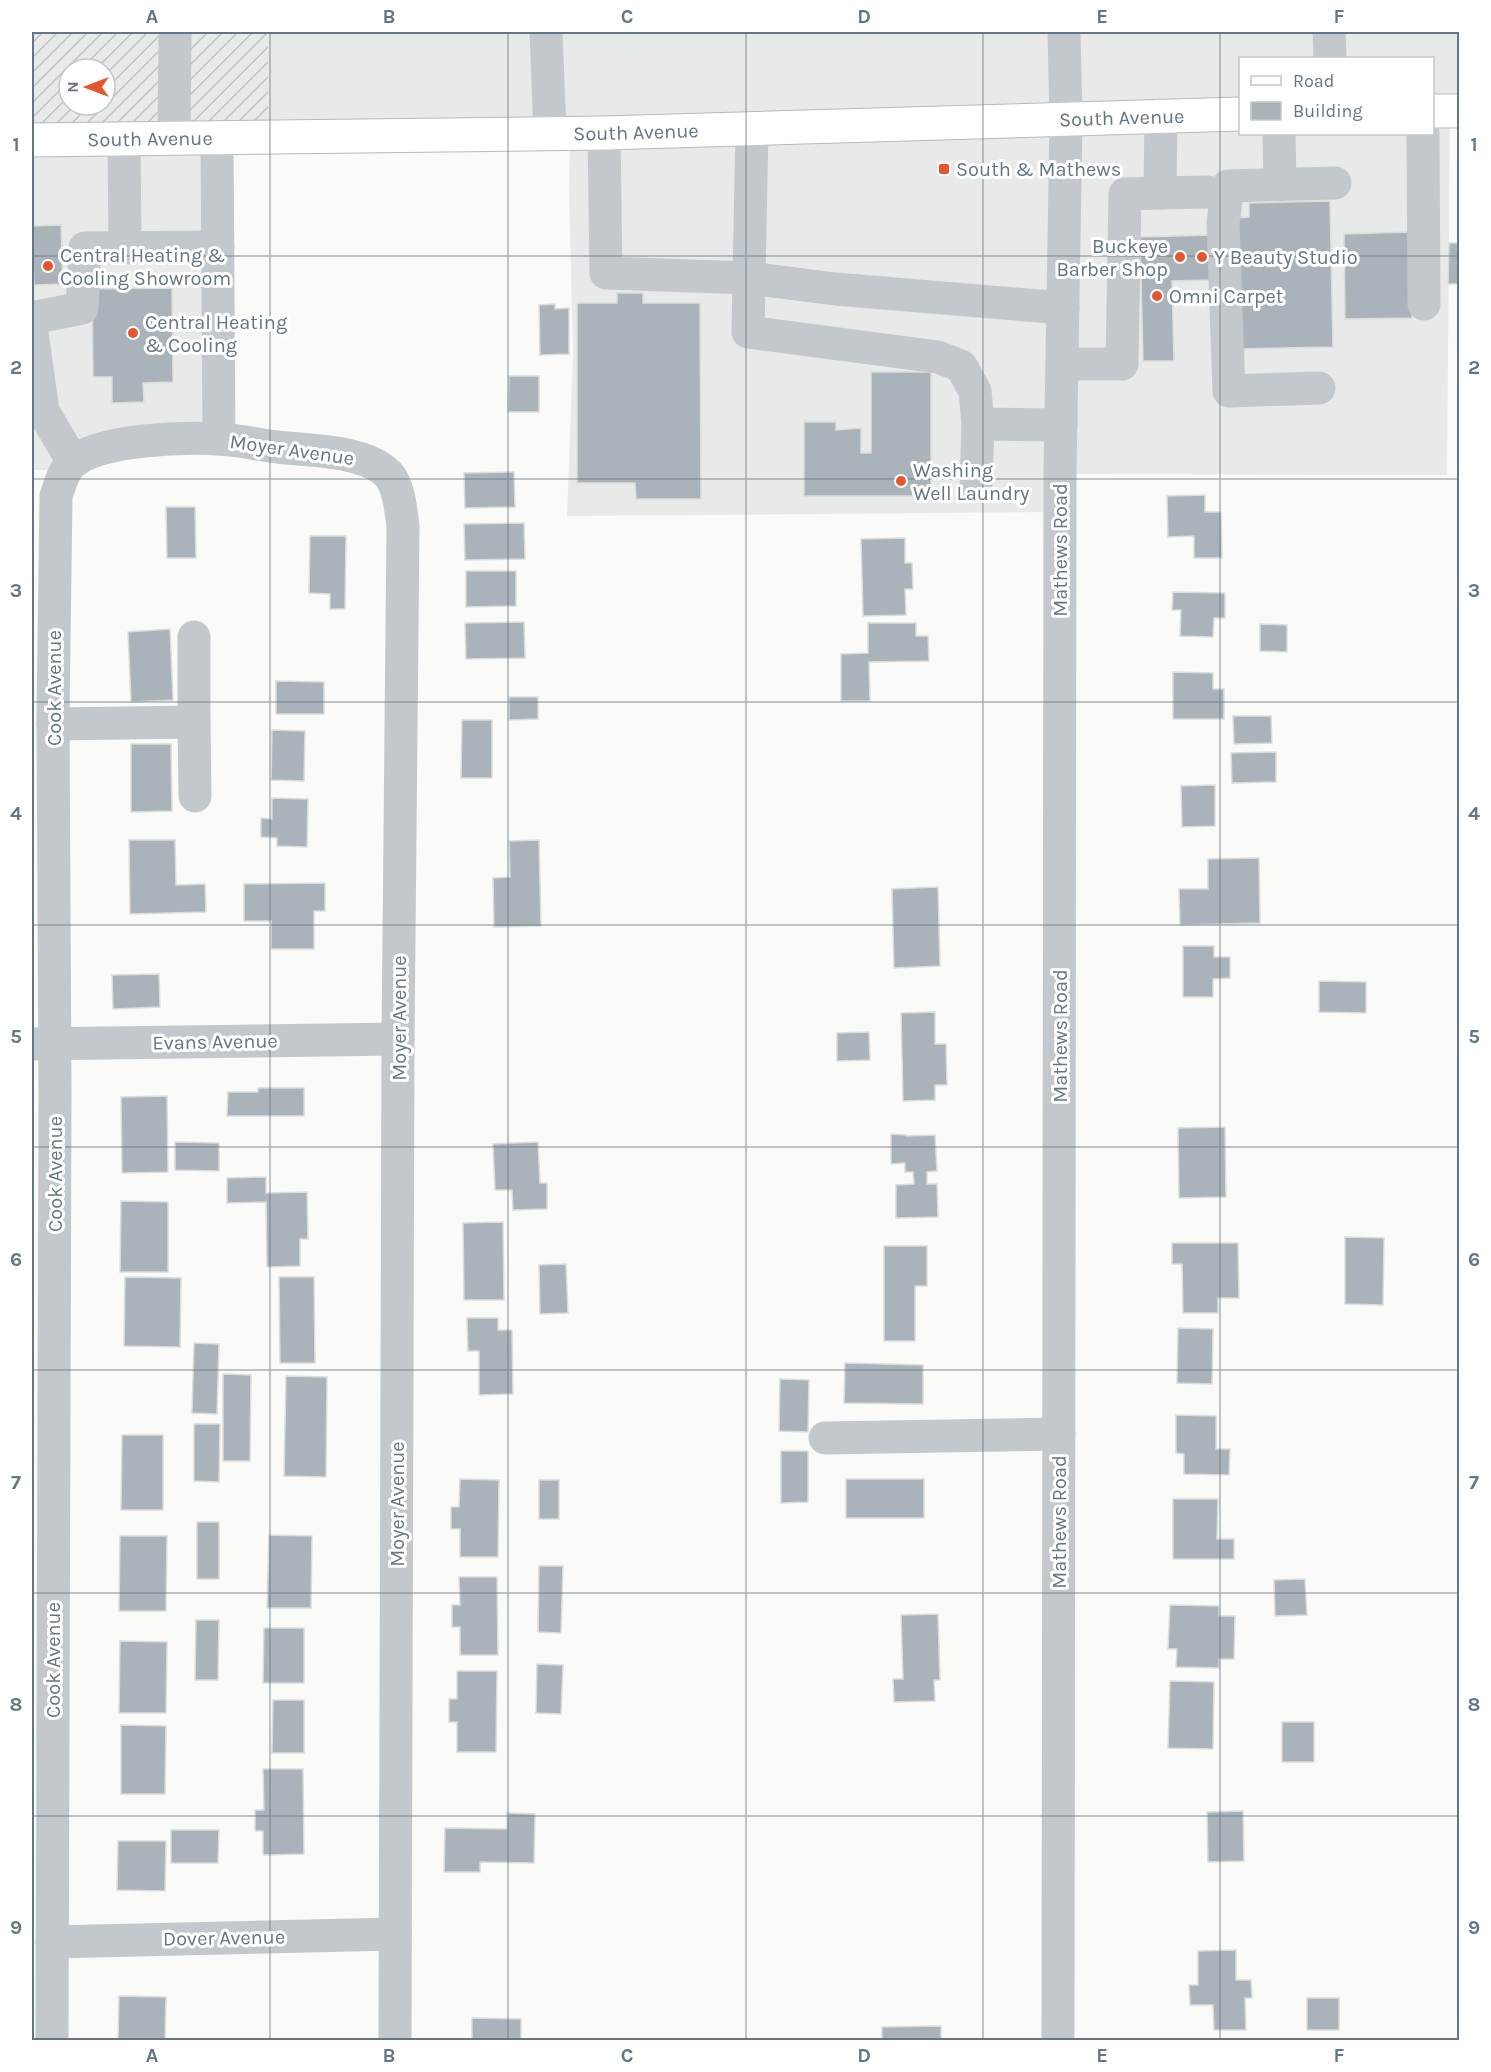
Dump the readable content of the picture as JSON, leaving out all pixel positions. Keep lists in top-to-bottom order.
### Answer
{
  "streets": {
    "main road": ["South Avenue"],
    "street": [
      "Moyer Avenue",
      "Mathews Road",
      "Cook Avenue",
      "Evans Avenue",
      "Dover Avenue"
    ]
  },
  "crossings": [
    ["South Avenue", "Moyer Avenue"],
    ["South Avenue", "Mathews Road"],
    ["Moyer Avenue", "Evans Avenue"],
    ["Moyer Avenue", "Dover Avenue"],
    ["Cook Avenue", "Evans Avenue"],
    ["Cook Avenue", "Dover Avenue"]
  ],
  "places": {
    "transit": ["South & Mathews"],
    "other": [
      "Buckeye Barber Shop",
      "Y Beauty Studio",
      "Central Heating & Cooling Showroom",
      "Omni Carpet",
      "Central Heating & Cooling",
      "Washing Well Laundry"
    ]
  },
  "legend": ["Road", "Building"],
  "north": "left",
  "grid": {
    "columns": [
      "A",
      "B",
      "C",
      "D",
      "E",
      "F"
    ],
    "rows": [
      "1",
      "2",
      "3",
      "4",
      "5",
      "6",
      "7",
      "8",
      "9"
    ]
  }
}
